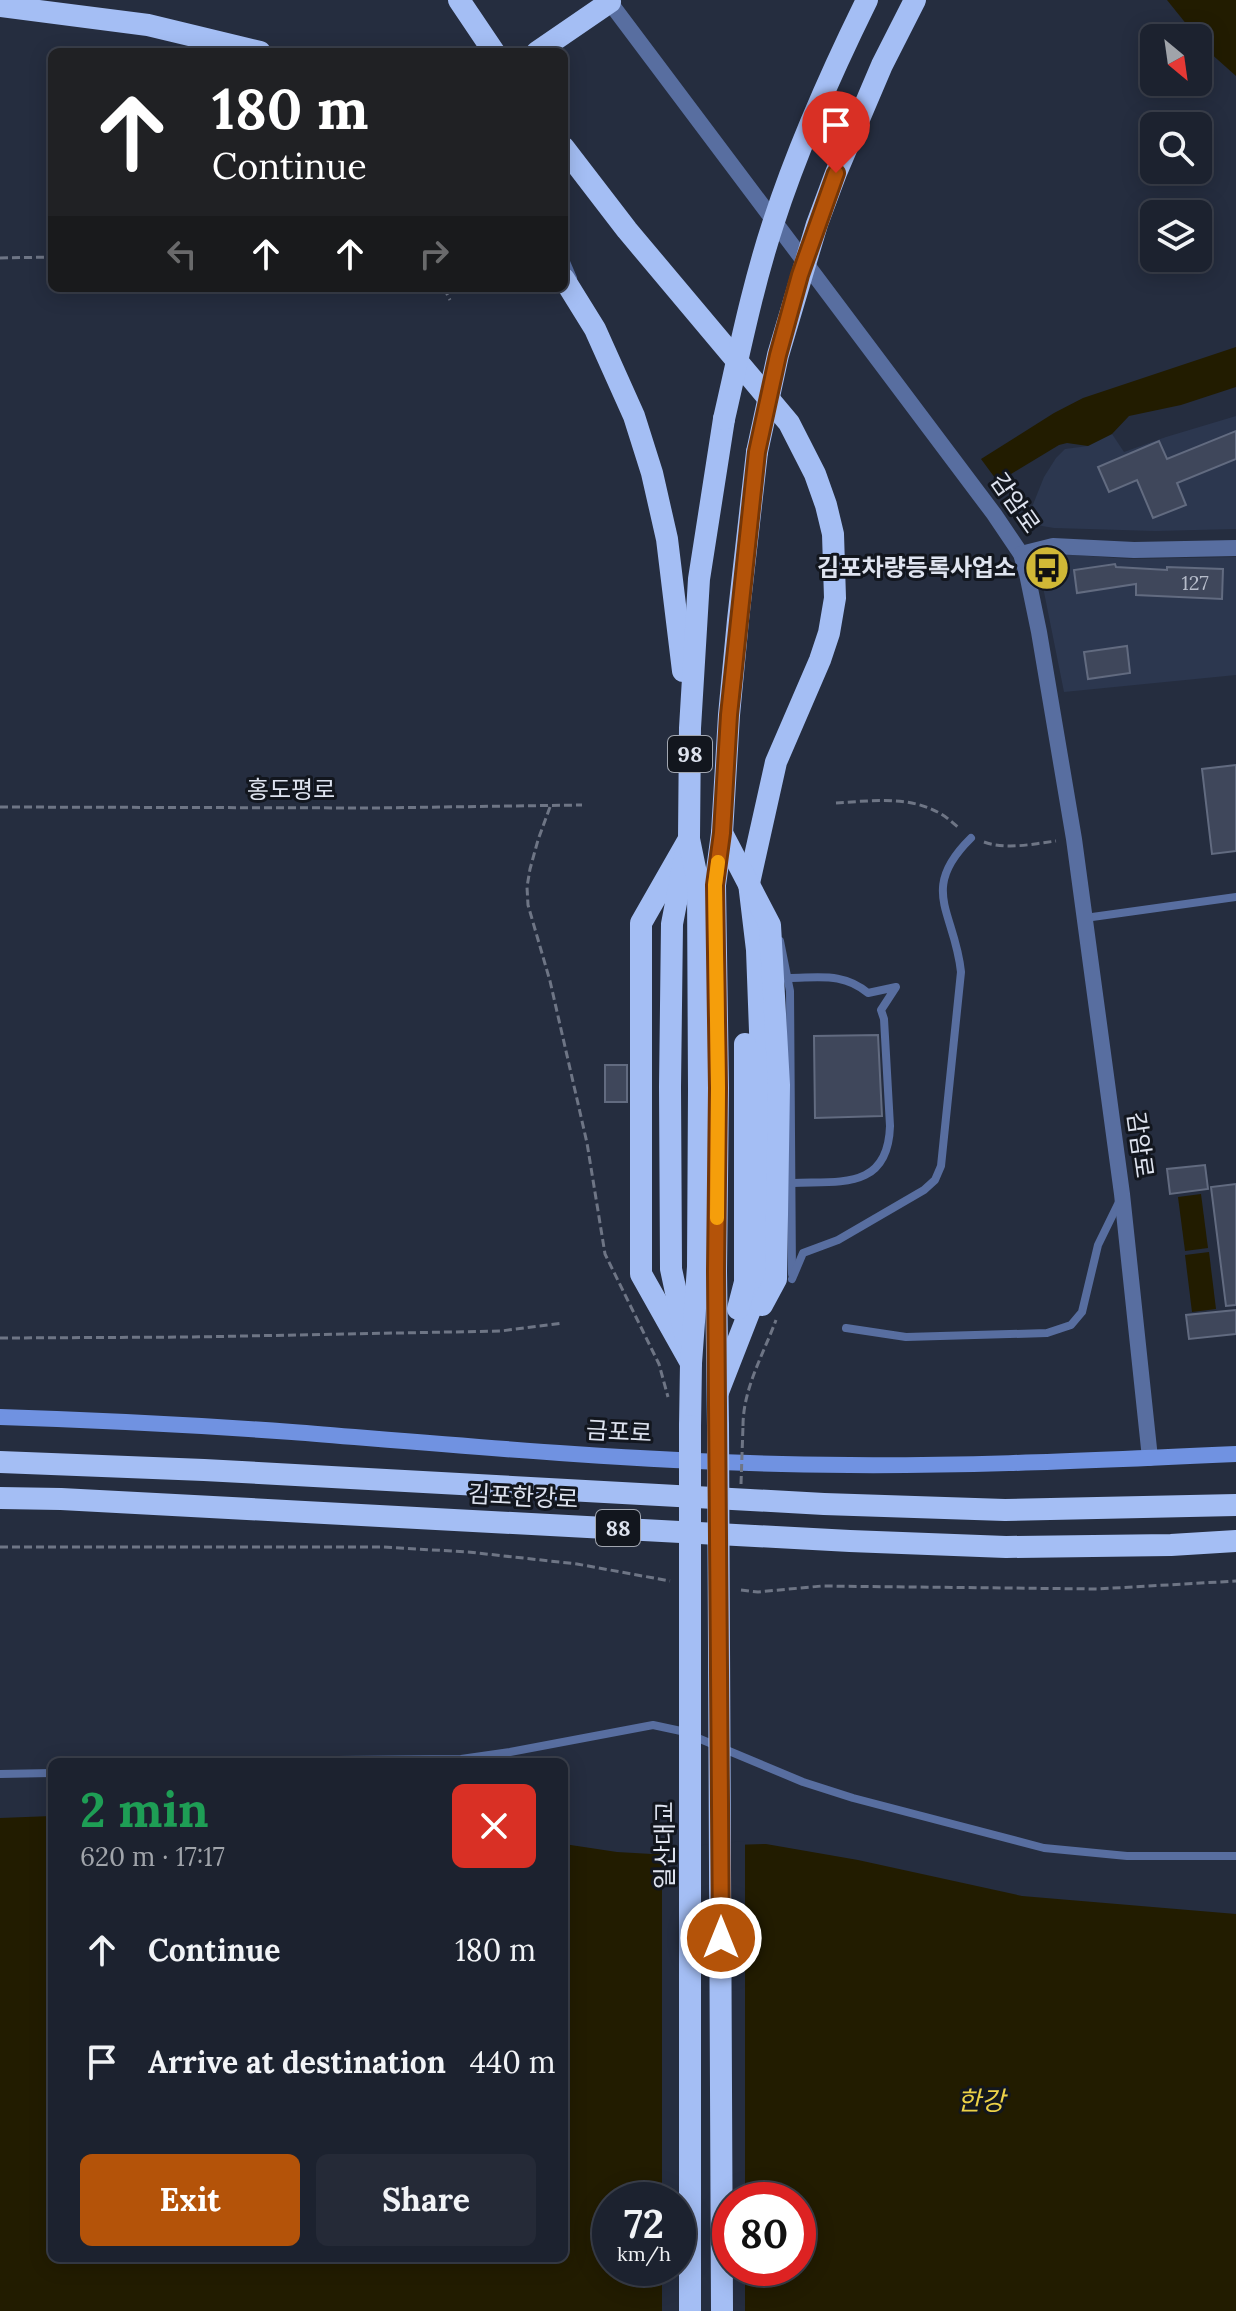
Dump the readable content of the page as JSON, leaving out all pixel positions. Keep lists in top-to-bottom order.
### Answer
{
  "streets": {
    "highway": [
      "98",
      "김포한강로",
      "88",
      "일산대교"
    ],
    "main road": ["금포로"],
    "street": ["감암로"],
    "path": ["홍도평로"]
  },
  "crossings": [
    ["감암로", "금포로"],
    ["98", "일산대교"]
  ],
  "water": ["한강"],
  "places": {
    "bus stop": ["김포차량등록사업소"]
  },
  "house_numbers": ["127"],
  "north": "bottom right",
  "page": {
    "turn": ["180 m", "Continue"],
    "heading": ["2 min", "620 m · 17:17"],
    "list": [
      {
        "name": "Continue",
        "value": "180 m"
      },
      {
        "name": "Arrive at destination",
        "value": "440 m"
      }
    ],
    "buttons": ["Exit", "Share"],
    "speed": "72 km/h",
    "limit": "80"
  }
}
